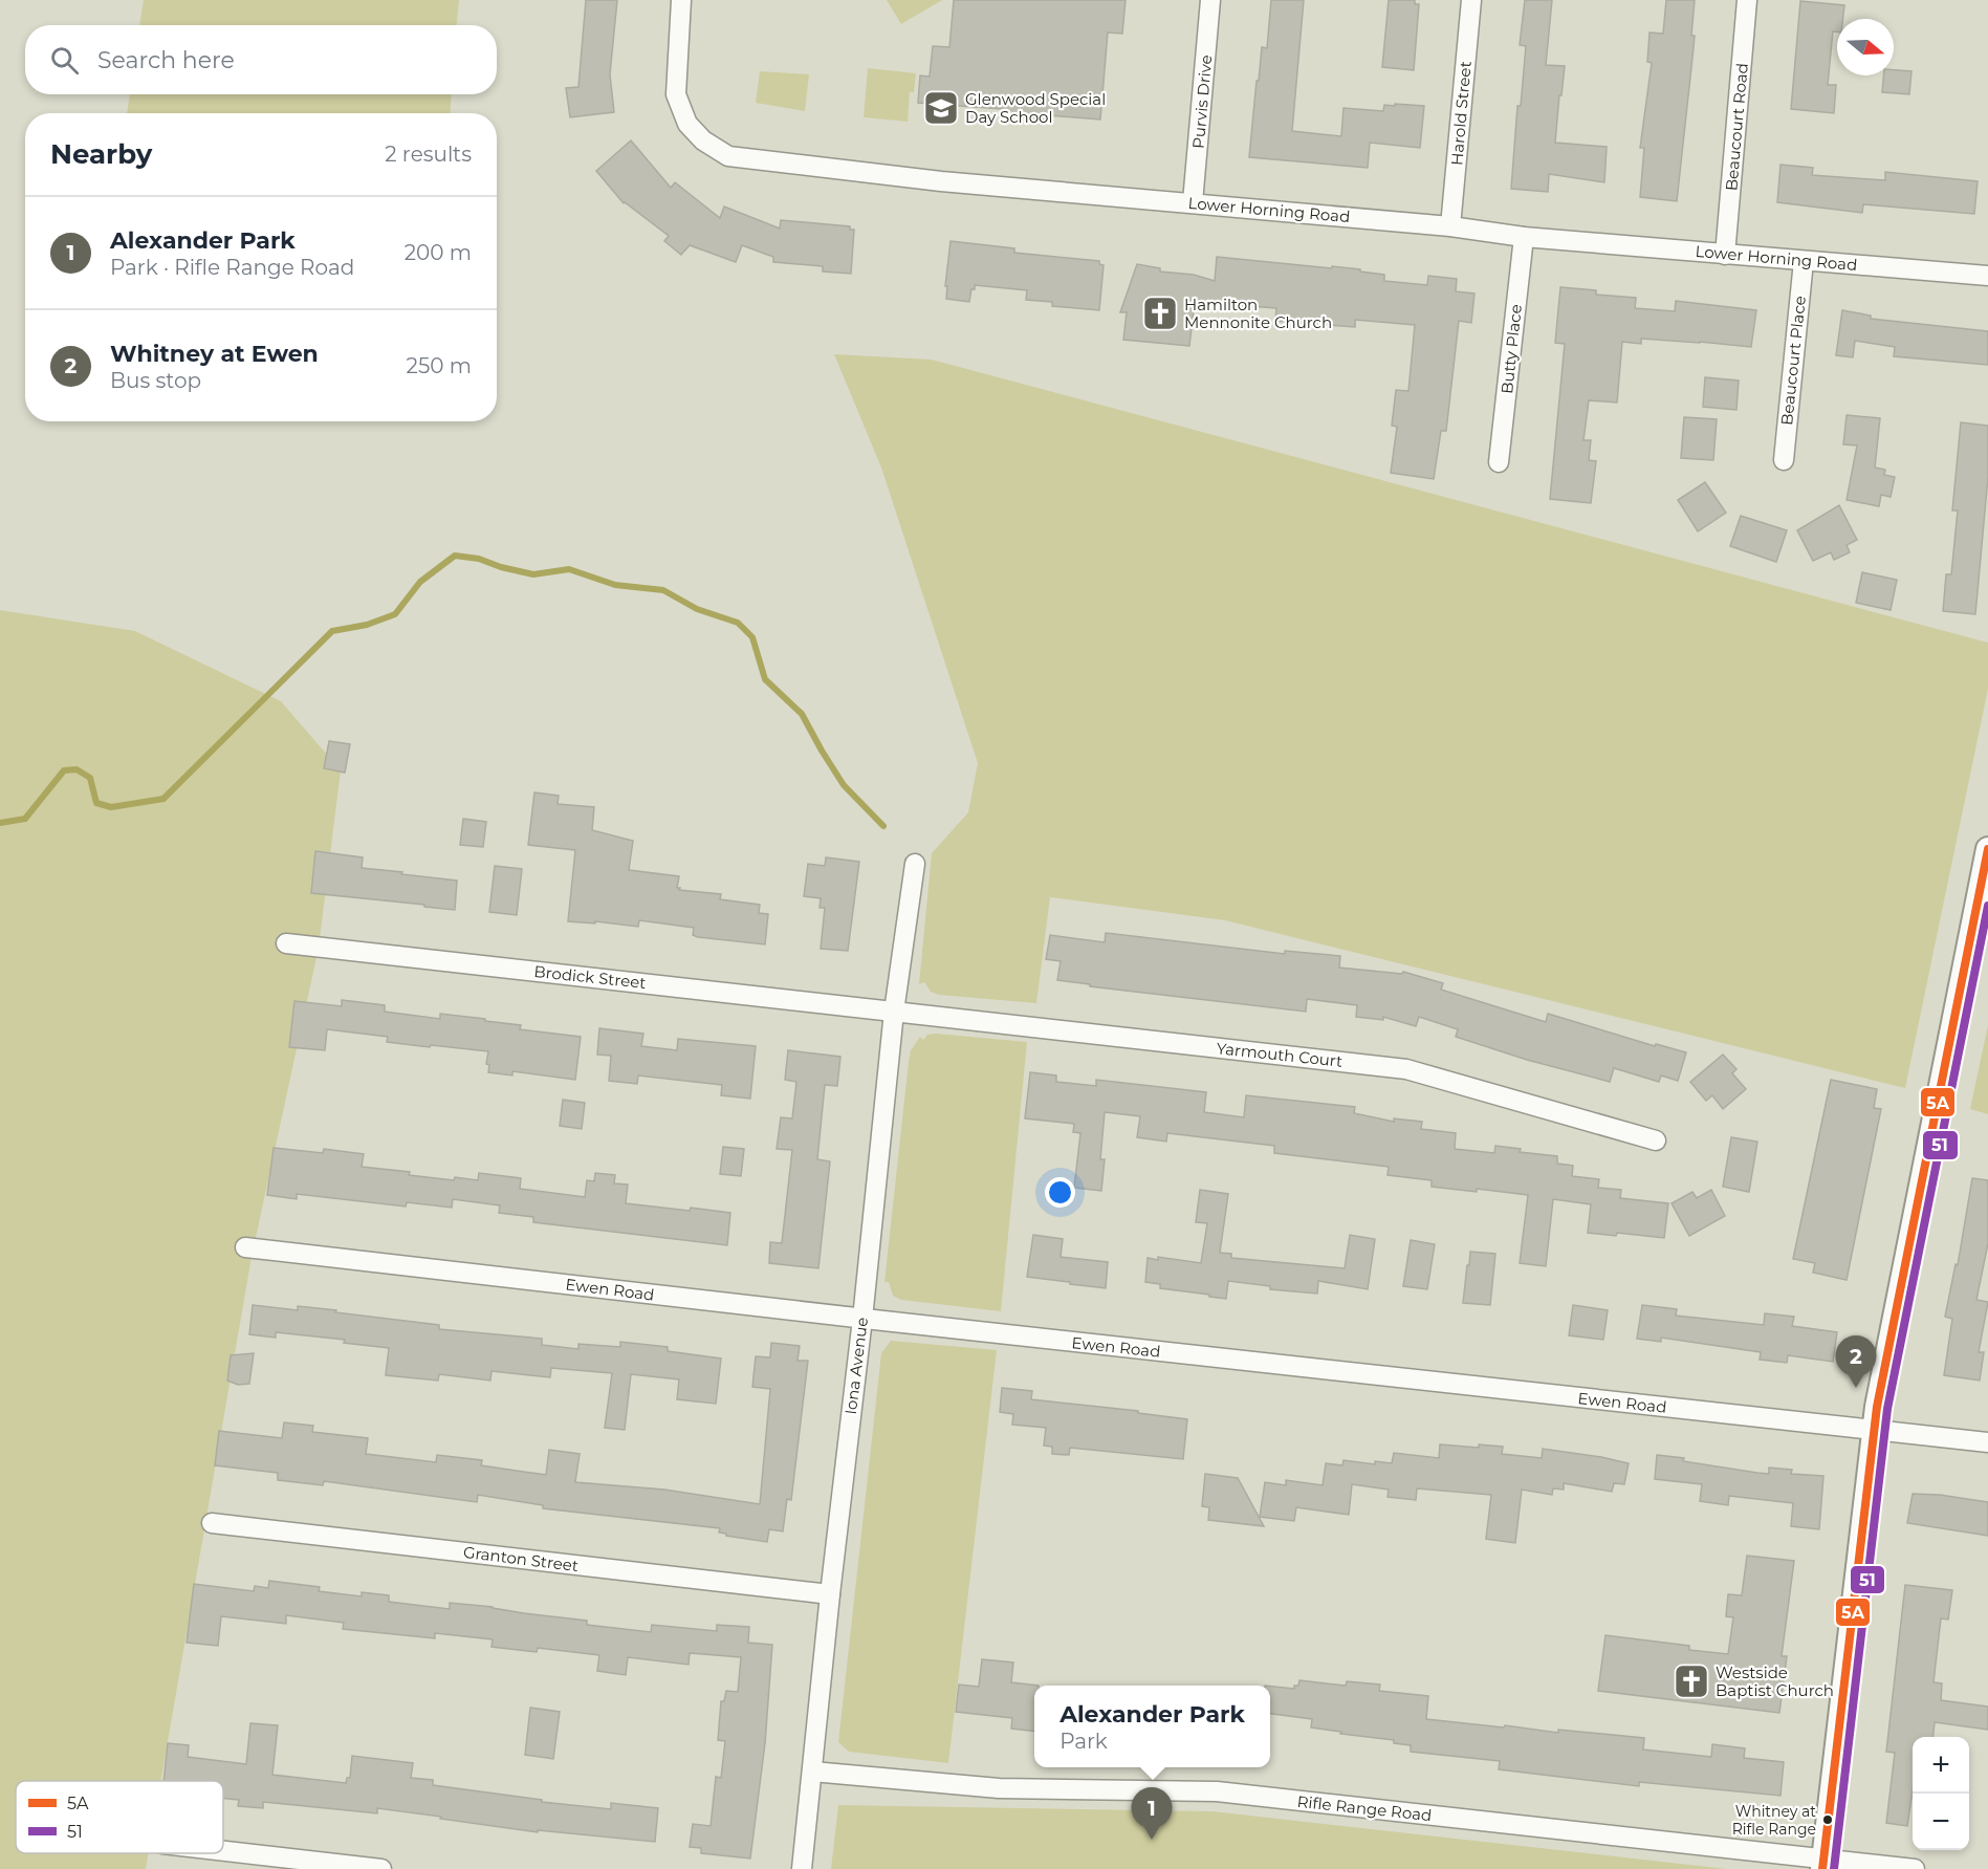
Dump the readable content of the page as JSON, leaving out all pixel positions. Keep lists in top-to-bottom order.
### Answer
{
  "streets": {
    "street": [
      "Purvis Drive",
      "Harold Street",
      "Beaucourt Road",
      "Lower Horning Road",
      "Butty Place",
      "Beaucourt Place",
      "Brodick Street",
      "Yarmouth Court",
      "Ewen Road",
      "Iona Avenue",
      "Granton Street",
      "Rifle Range Road"
    ]
  },
  "crossings": [
    ["Purvis Drive", "Lower Horning Road"],
    ["Harold Street", "Lower Horning Road"],
    ["Beaucourt Road", "Lower Horning Road"],
    ["Lower Horning Road", "Butty Place"],
    ["Lower Horning Road", "Beaucourt Place"],
    ["Brodick Street", "Yarmouth Court"],
    ["Brodick Street", "Iona Avenue"],
    ["Yarmouth Court", "Iona Avenue"],
    ["Ewen Road", "Iona Avenue"],
    ["Iona Avenue", "Granton Street"],
    ["Iona Avenue", "Rifle Range Road"]
  ],
  "places": {
    "school or university": ["Glenwood Special Day School"],
    "church": ["Hamilton Mennonite Church", "Westside Baptist Church"],
    "other": ["Whitney at Rifle Range"]
  },
  "lines": ["transit line 5A", "transit line 51"],
  "legend": ["5A", "51"],
  "north": "right",
  "page": {
    "search": "Search here",
    "heading": ["Nearby", "2 results"],
    "list": [
      {
        "mark": "1",
        "name": "Alexander Park",
        "note": "Park · Rifle Range Road",
        "value": "200 m"
      },
      {
        "mark": "2",
        "name": "Whitney at Ewen",
        "note": "Bus stop",
        "value": "250 m"
      }
    ],
    "pins": ["2", "1"],
    "popup": ["Alexander Park", "Park"],
    "map_buttons": ["+", "−"]
  }
}
